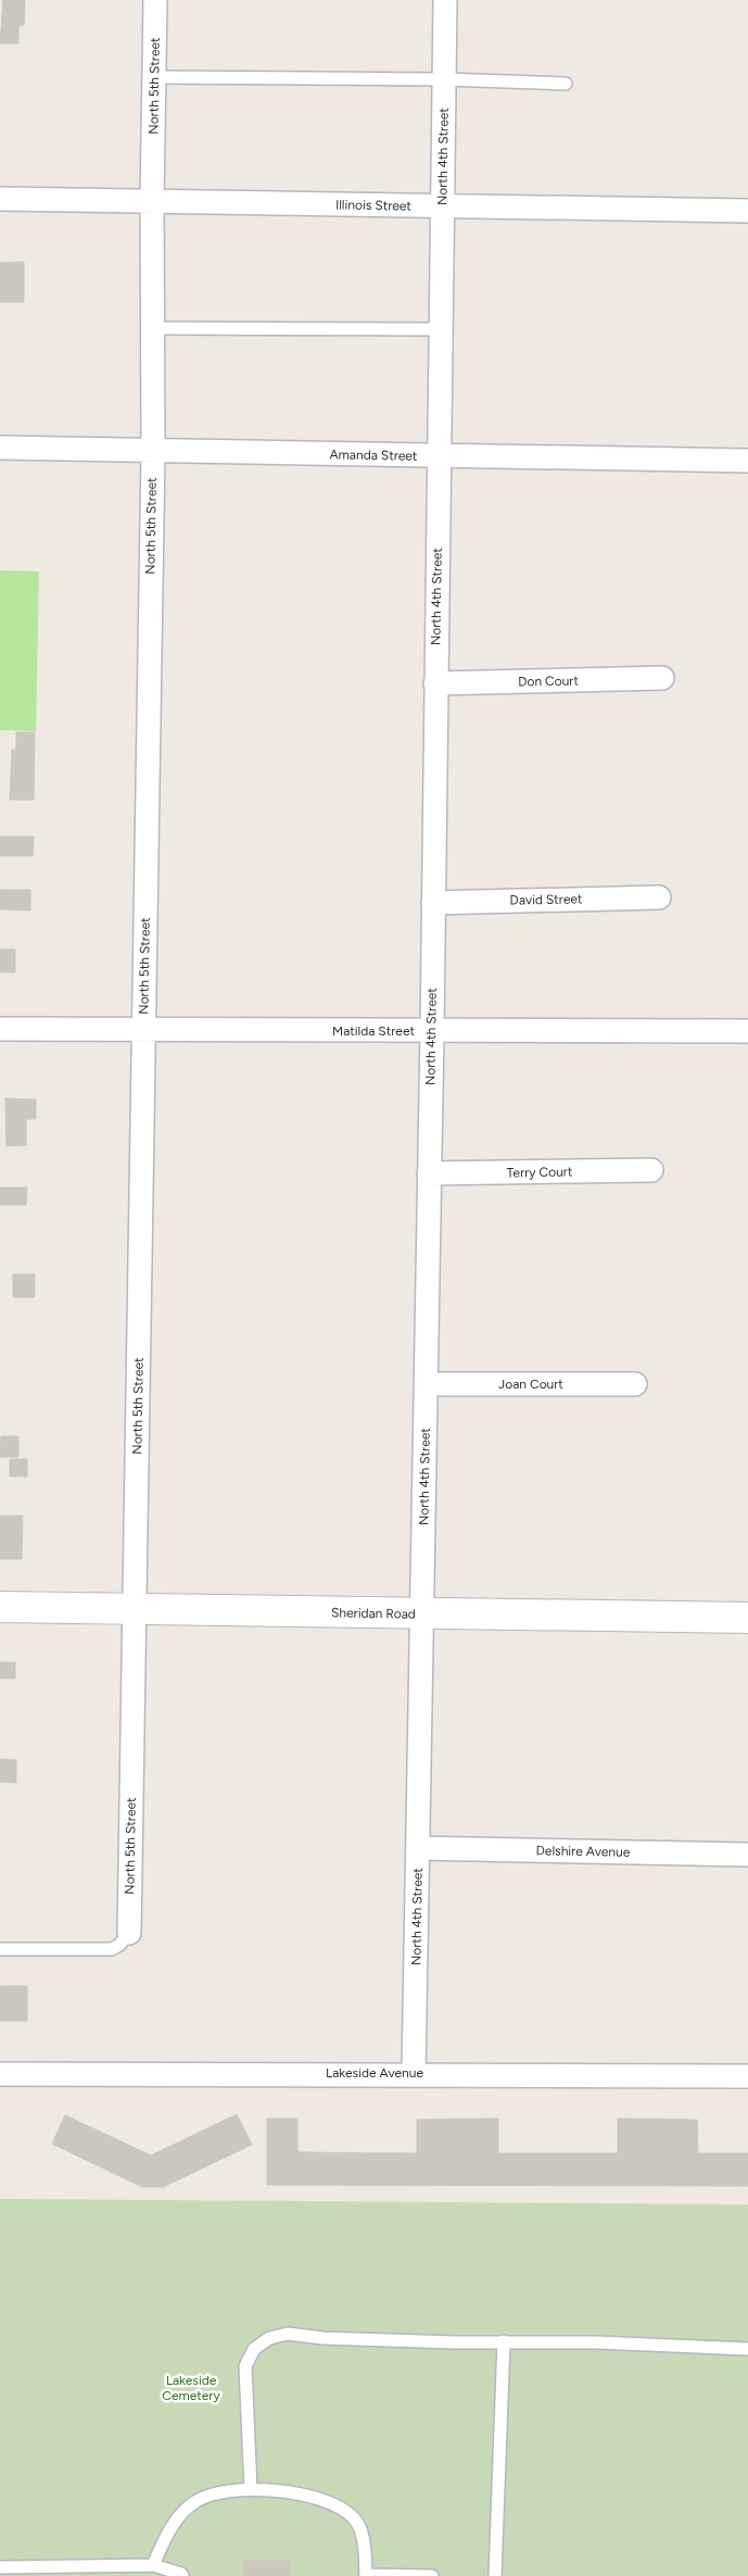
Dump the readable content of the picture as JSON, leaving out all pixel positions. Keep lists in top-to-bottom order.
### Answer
{
  "streets": {
    "main road": ["Sheridan Road"],
    "street": [
      "North 5th Street",
      "North 4th Street",
      "Illinois Street",
      "Amanda Street",
      "Don Court",
      "David Street",
      "Matilda Street",
      "Terry Court",
      "Joan Court",
      "Delshire Avenue",
      "Lakeside Avenue"
    ]
  },
  "crossings": [
    ["North 5th Street", "Illinois Street"],
    ["North 5th Street", "Amanda Street"],
    ["North 5th Street", "Matilda Street"],
    ["North 5th Street", "Sheridan Road"],
    ["North 4th Street", "Illinois Street"],
    ["North 4th Street", "Amanda Street"],
    ["North 4th Street", "Don Court"],
    ["North 4th Street", "David Street"],
    ["North 4th Street", "Matilda Street"],
    ["North 4th Street", "Terry Court"],
    ["North 4th Street", "Joan Court"],
    ["North 4th Street", "Sheridan Road"],
    ["North 4th Street", "Delshire Avenue"],
    ["North 4th Street", "Lakeside Avenue"]
  ],
  "parks": ["Lakeside Cemetery"]
}
